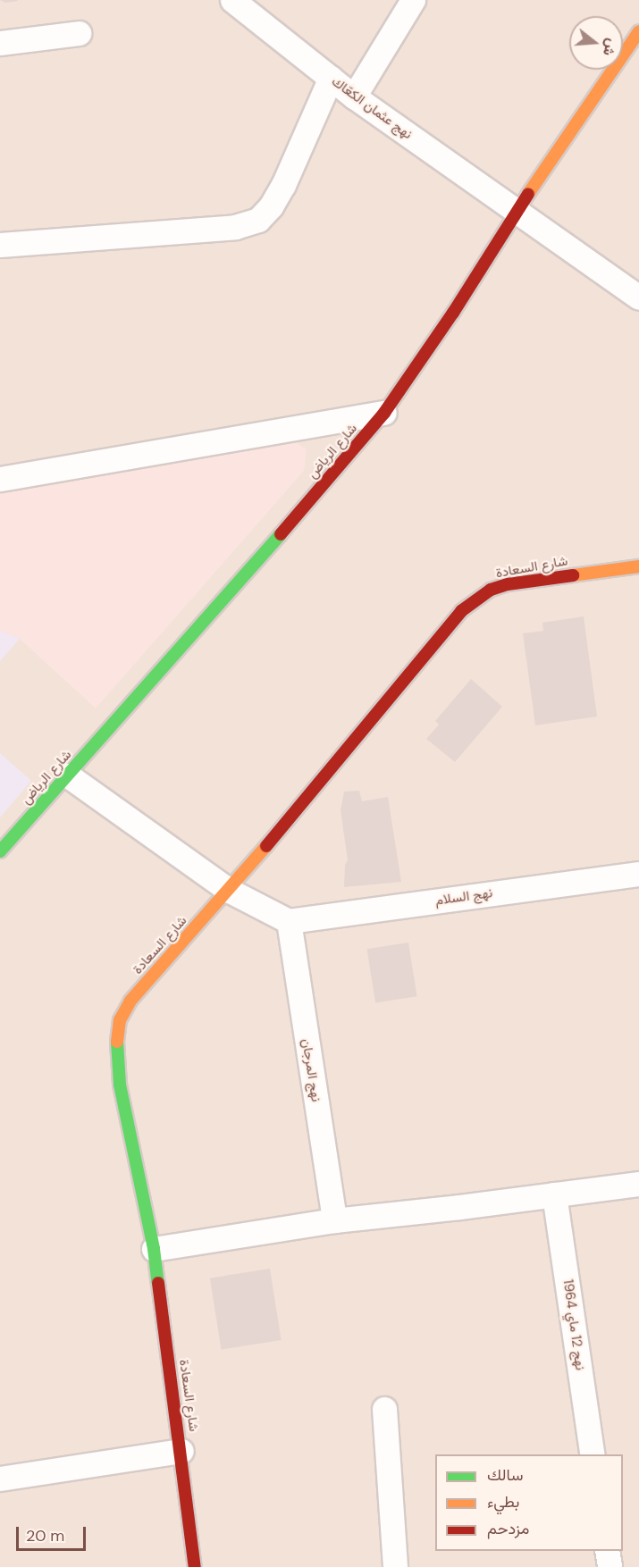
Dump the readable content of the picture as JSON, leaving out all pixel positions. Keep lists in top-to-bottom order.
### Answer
{
  "streets": {
    "street": [
      "نهج عثمان الكعّاك",
      "شارع الرياض",
      "شارع السعادة",
      "نهج السلام",
      "نهج المرجان",
      "نهج 12 ماي 1964"
    ]
  },
  "crossings": [
    ["نهج عثمان الكعّاك", "شارع الرياض"],
    ["نهج السلام", "نهج المرجان"]
  ],
  "legend": ["سالك", "بطيء", "مزدحم"],
  "scale_bar": "20 m",
  "north": "right"
}
